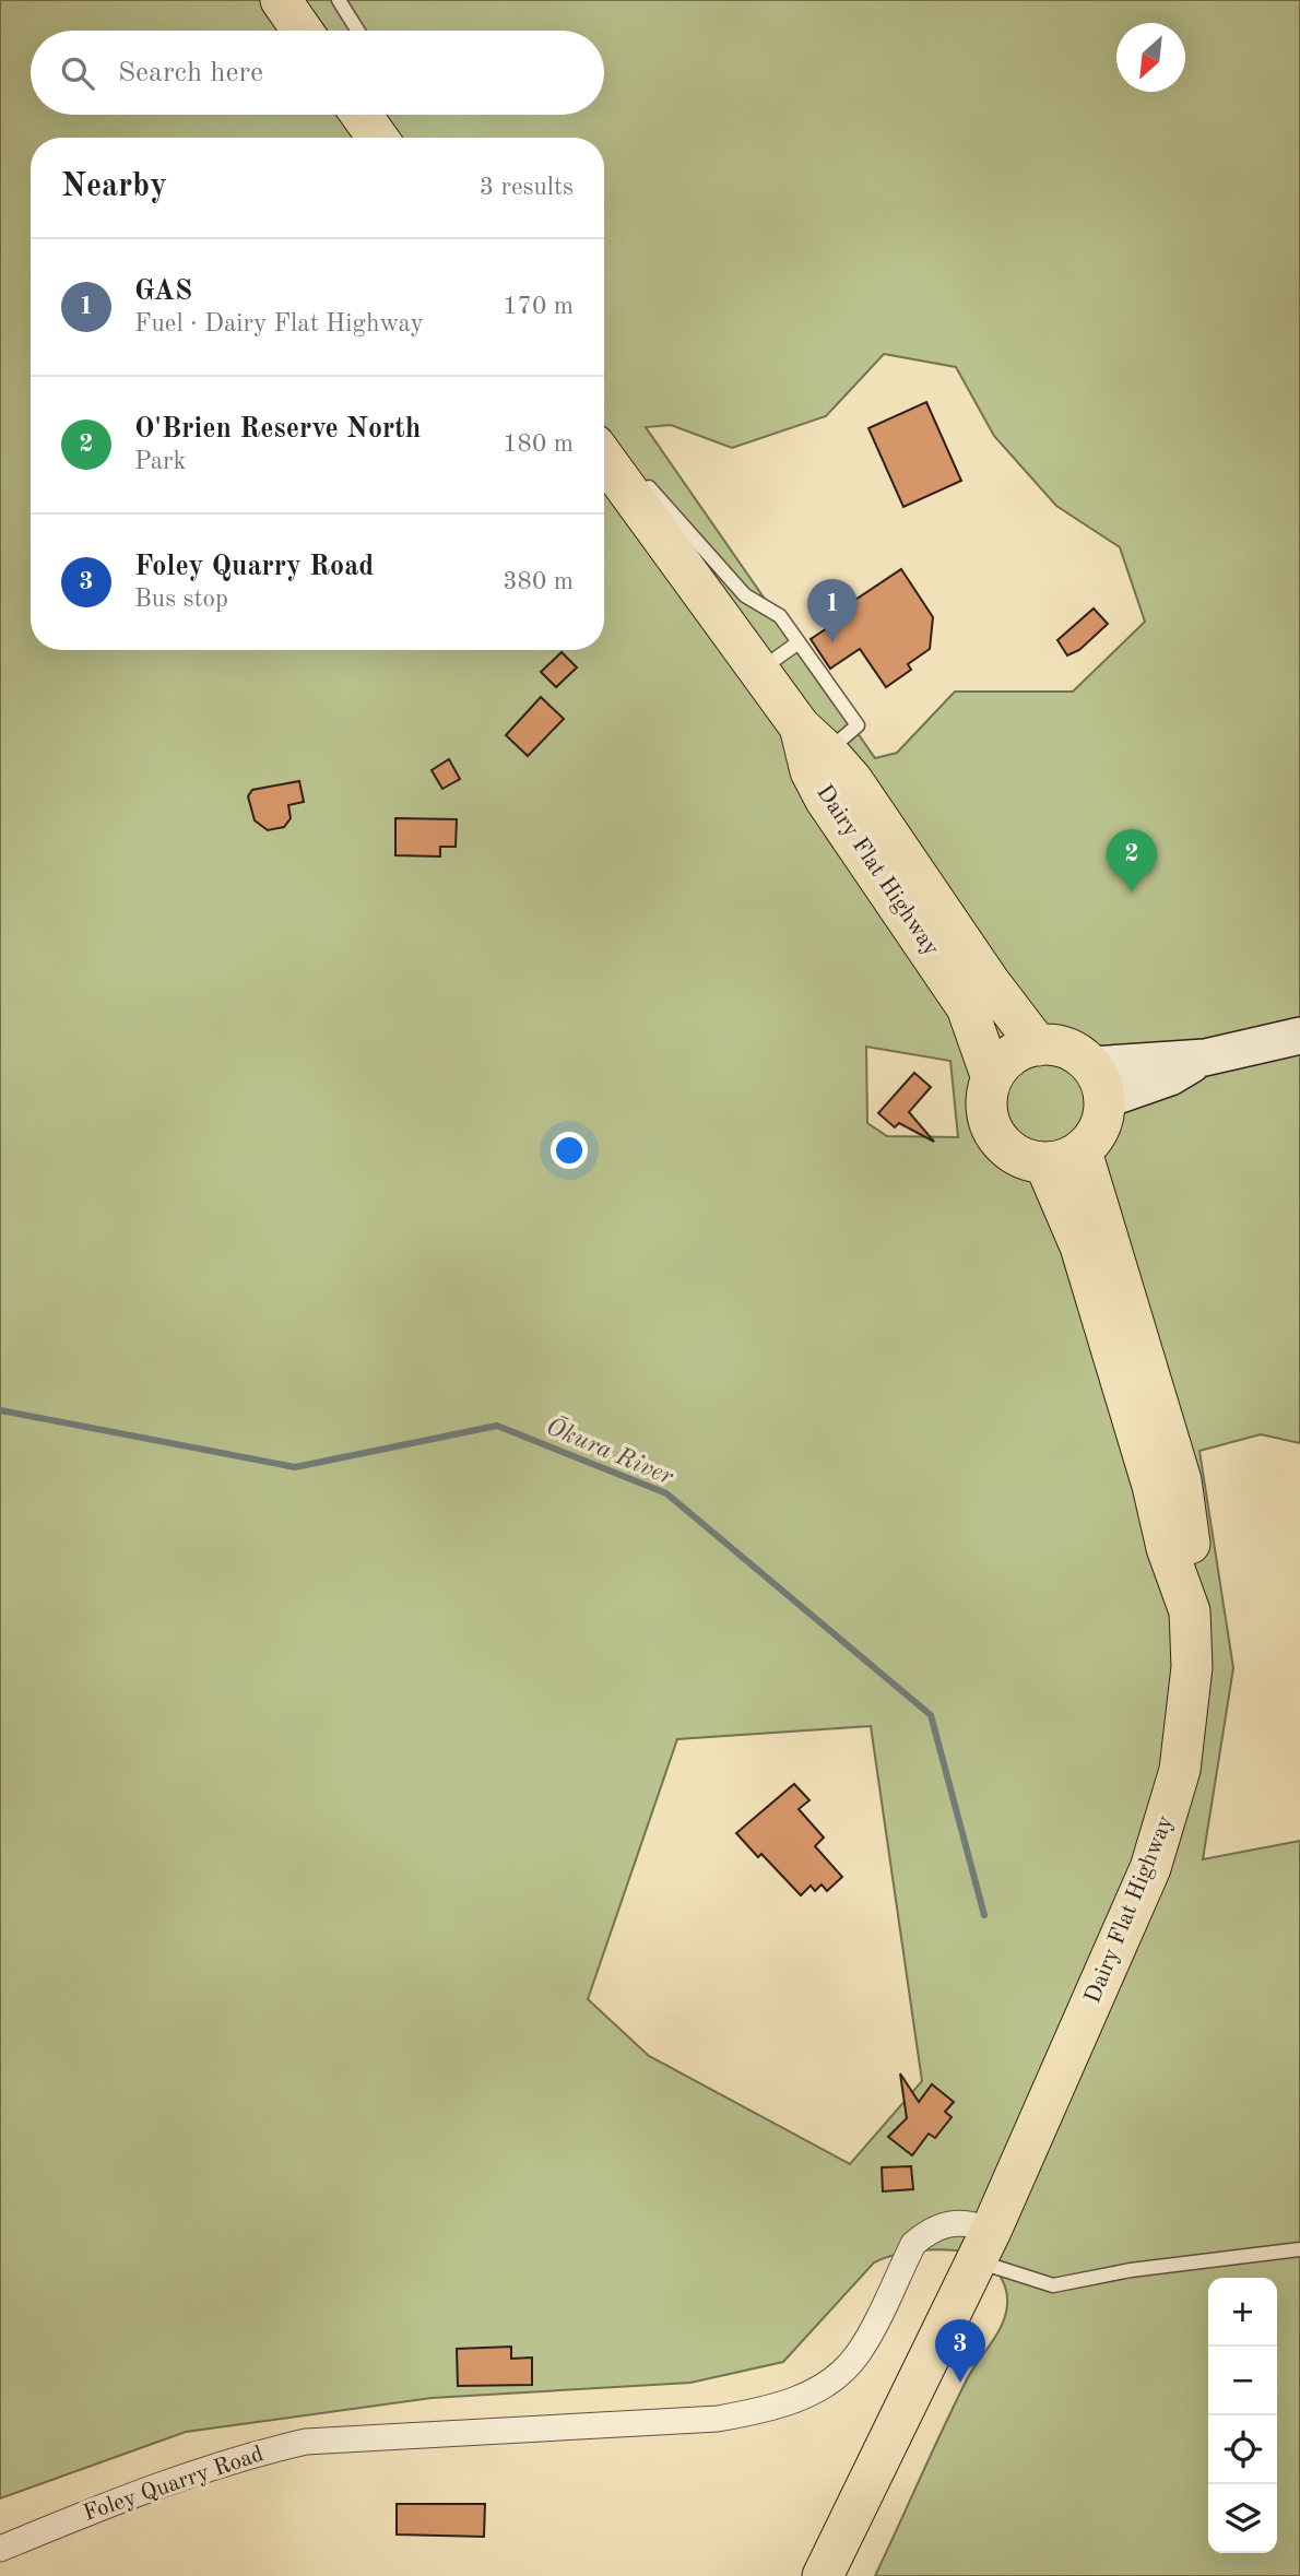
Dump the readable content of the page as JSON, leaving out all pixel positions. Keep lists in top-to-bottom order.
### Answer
{
  "streets": {
    "main road": ["Dairy Flat Highway"],
    "street": ["Foley Quarry Road"]
  },
  "crossings": [
    ["Dairy Flat Highway", "Foley Quarry Road"]
  ],
  "water": ["Ōkura River"],
  "north": "bottom left",
  "page": {
    "search": "Search here",
    "heading": ["Nearby", "3 results"],
    "list": [
      {
        "mark": "1",
        "name": "GAS",
        "note": "Fuel · Dairy Flat Highway",
        "value": "170 m"
      },
      {
        "mark": "2",
        "name": "O'Brien Reserve North",
        "note": "Park",
        "value": "180 m"
      },
      {
        "mark": "3",
        "name": "Foley Quarry Road",
        "note": "Bus stop",
        "value": "380 m"
      }
    ],
    "pins": ["1", "2", "3"],
    "map_buttons": ["+", "−"]
  }
}
